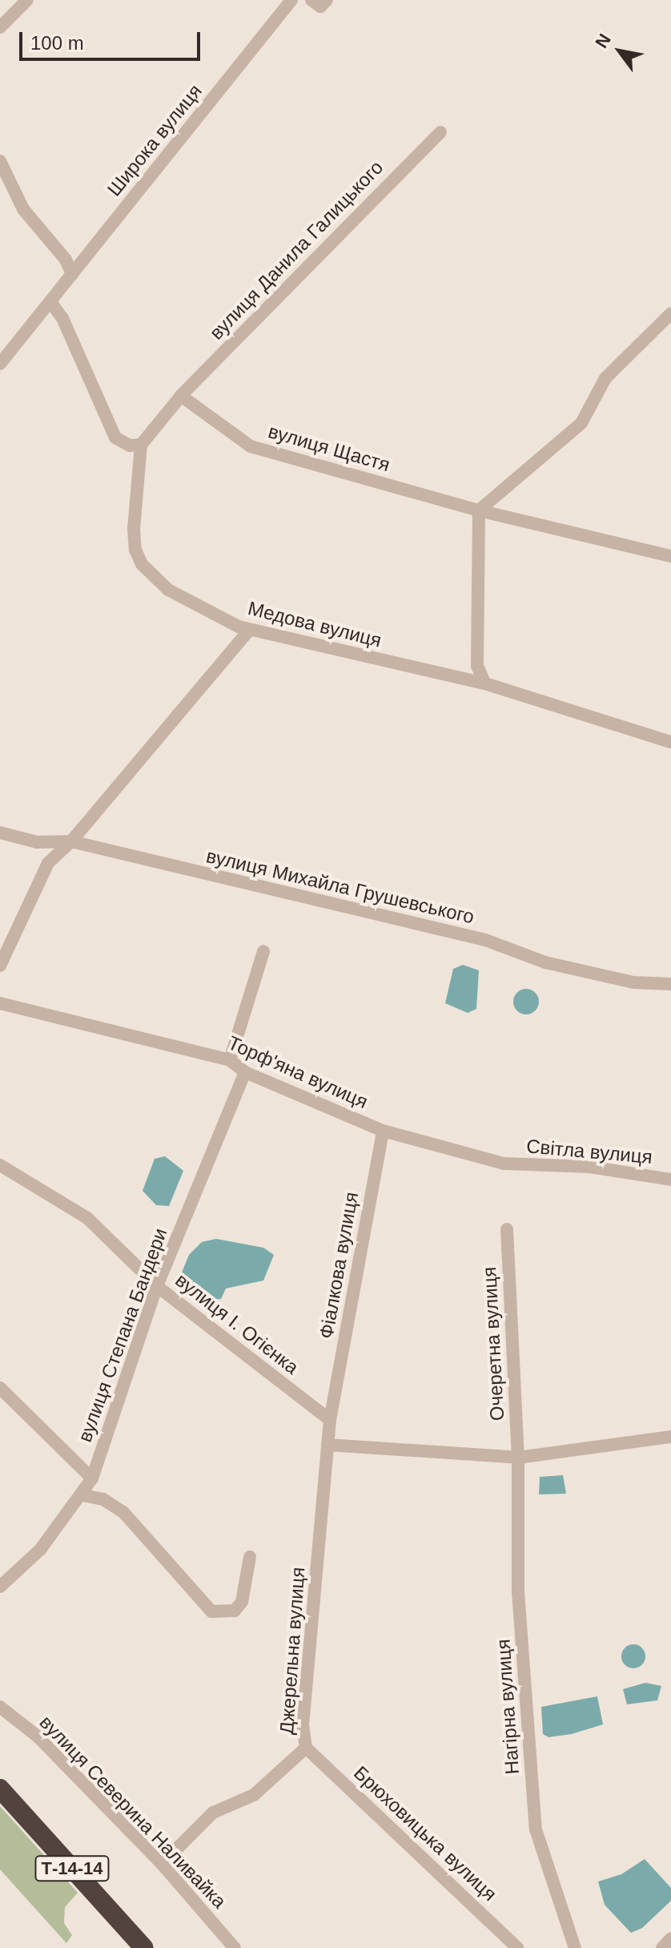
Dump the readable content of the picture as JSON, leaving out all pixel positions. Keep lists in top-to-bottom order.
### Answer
{
  "streets": {
    "highway": ["Т-14-14"],
    "street": [
      "Широка вулиця",
      "вулиця Данила Галицького",
      "вулиця Щастя",
      "Медова вулиця",
      "вулиця Михайла Грушевського",
      "Торф'яна вулиця",
      "Світла вулиця",
      "Фіалкова вулиця",
      "вулиця І. Огієнка",
      "вулиця Степана Бандери",
      "Очеретна вулиця",
      "Джерельна вулиця",
      "Нагірна вулиця",
      "вулиця Северина Наливайка",
      "Брюховицька вулиця"
    ]
  },
  "crossings": [
    ["вулиця Данила Галицького", "вулиця Щастя"],
    ["Торф'яна вулиця", "Світла вулиця"],
    ["Торф'яна вулиця", "Фіалкова вулиця"],
    ["Торф'яна вулиця", "вулиця Степана Бандери"],
    ["Фіалкова вулиця", "вулиця І. Огієнка"],
    ["Фіалкова вулиця", "Джерельна вулиця"],
    ["вулиця І. Огієнка", "вулиця Степана Бандери"],
    ["Очеретна вулиця", "Нагірна вулиця"],
    ["Джерельна вулиця", "вулиця Северина Наливайка"],
    ["Джерельна вулиця", "Брюховицька вулиця"]
  ],
  "scale_bar": "100 m",
  "north": "top left"
}
